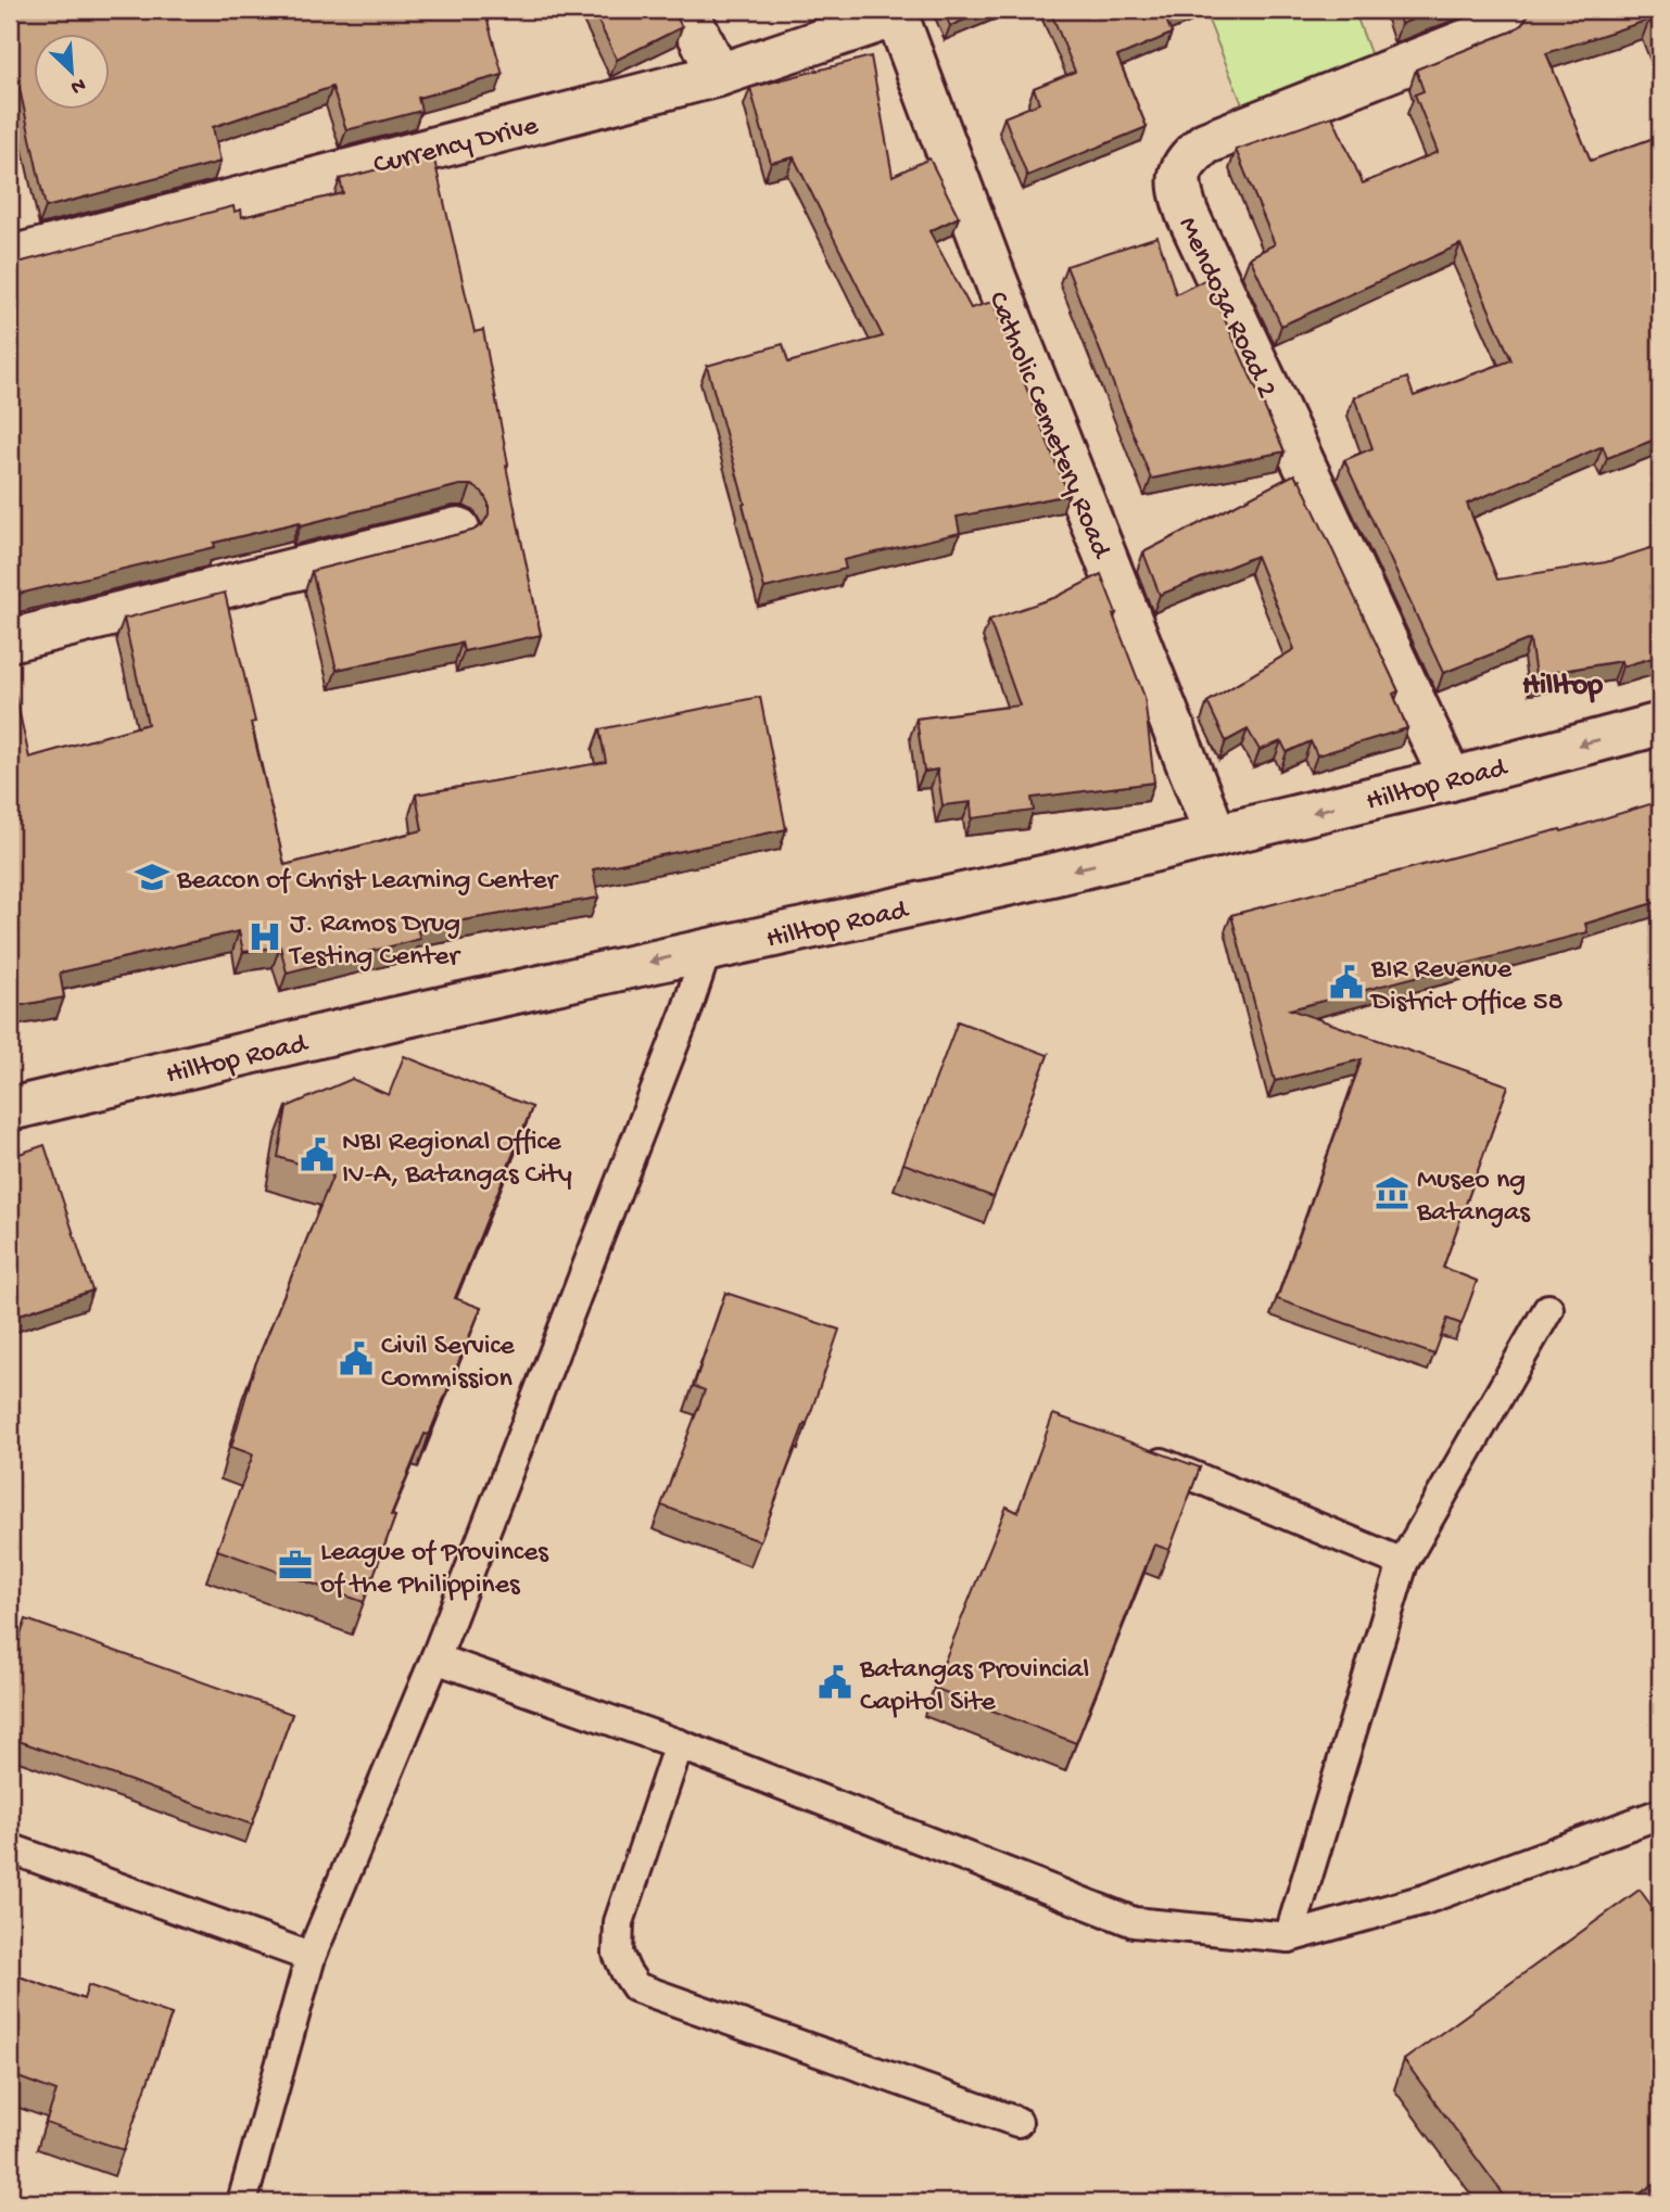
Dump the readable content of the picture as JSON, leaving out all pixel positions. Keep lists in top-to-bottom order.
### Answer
{
  "streets": {
    "street": [
      "Currency Drive",
      "Mendoza Road 2",
      "Catholic Cemetery Road",
      "Hilltop Road"
    ]
  },
  "crossings": [
    ["Currency Drive", "Catholic Cemetery Road"],
    ["Mendoza Road 2", "Hilltop Road"],
    ["Catholic Cemetery Road", "Hilltop Road"]
  ],
  "one_way": ["Hilltop Road"],
  "districts": ["Hilltop"],
  "places": {
    "school or university": ["Beacon of Christ Learning Center"],
    "hospital": ["J. Ramos Drug Testing Center"],
    "public building": [
      "BIR Revenue District Office 58",
      "NBI Regional Office IV-A, Batangas City",
      "Civil Service Commission",
      "Batangas Provincial Capitol Site"
    ],
    "museum": ["Museo ng Batangas"],
    "office": ["League of Provinces of the Philippines"]
  },
  "north": "bottom right"
}
